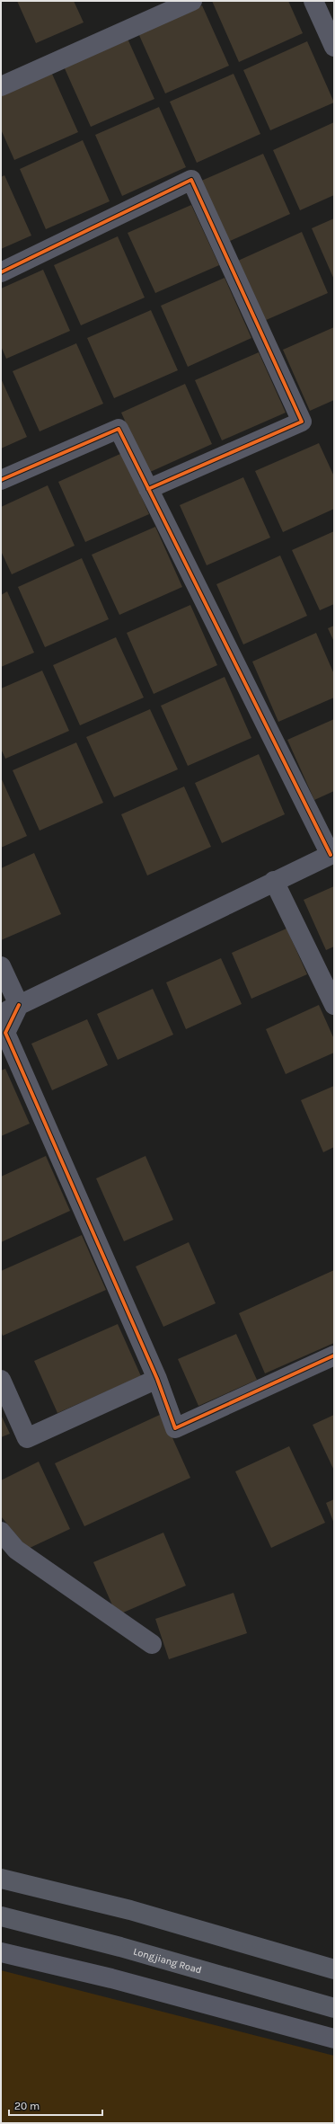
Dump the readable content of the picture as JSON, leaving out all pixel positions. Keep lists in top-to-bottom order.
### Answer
{
  "streets": {
    "main road": ["Longjiang Road"]
  },
  "scale_bar": "20 m"
}
